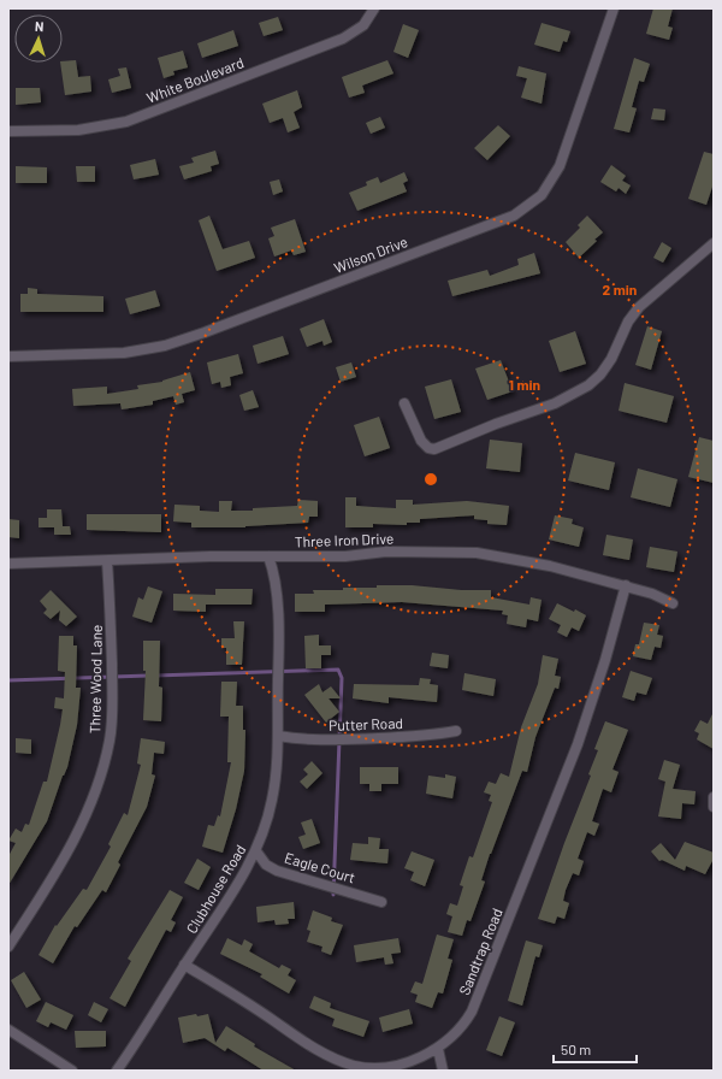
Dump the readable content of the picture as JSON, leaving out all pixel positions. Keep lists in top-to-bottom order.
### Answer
{
  "streets": {
    "street": [
      "White Boulevard",
      "Wilson Drive",
      "Three Iron Drive",
      "Three Wood Lane",
      "Putter Road",
      "Eagle Court",
      "Clubhouse Road",
      "Sandtrap Road"
    ]
  },
  "crossings": [
    ["Three Iron Drive", "Three Wood Lane"],
    ["Three Iron Drive", "Clubhouse Road"],
    ["Three Iron Drive", "Sandtrap Road"],
    ["Putter Road", "Clubhouse Road"],
    ["Eagle Court", "Clubhouse Road"],
    ["Clubhouse Road", "Sandtrap Road"]
  ],
  "scale_bar": "50 m",
  "north": "top",
  "rings": ["2 min", "1 min"]
}
